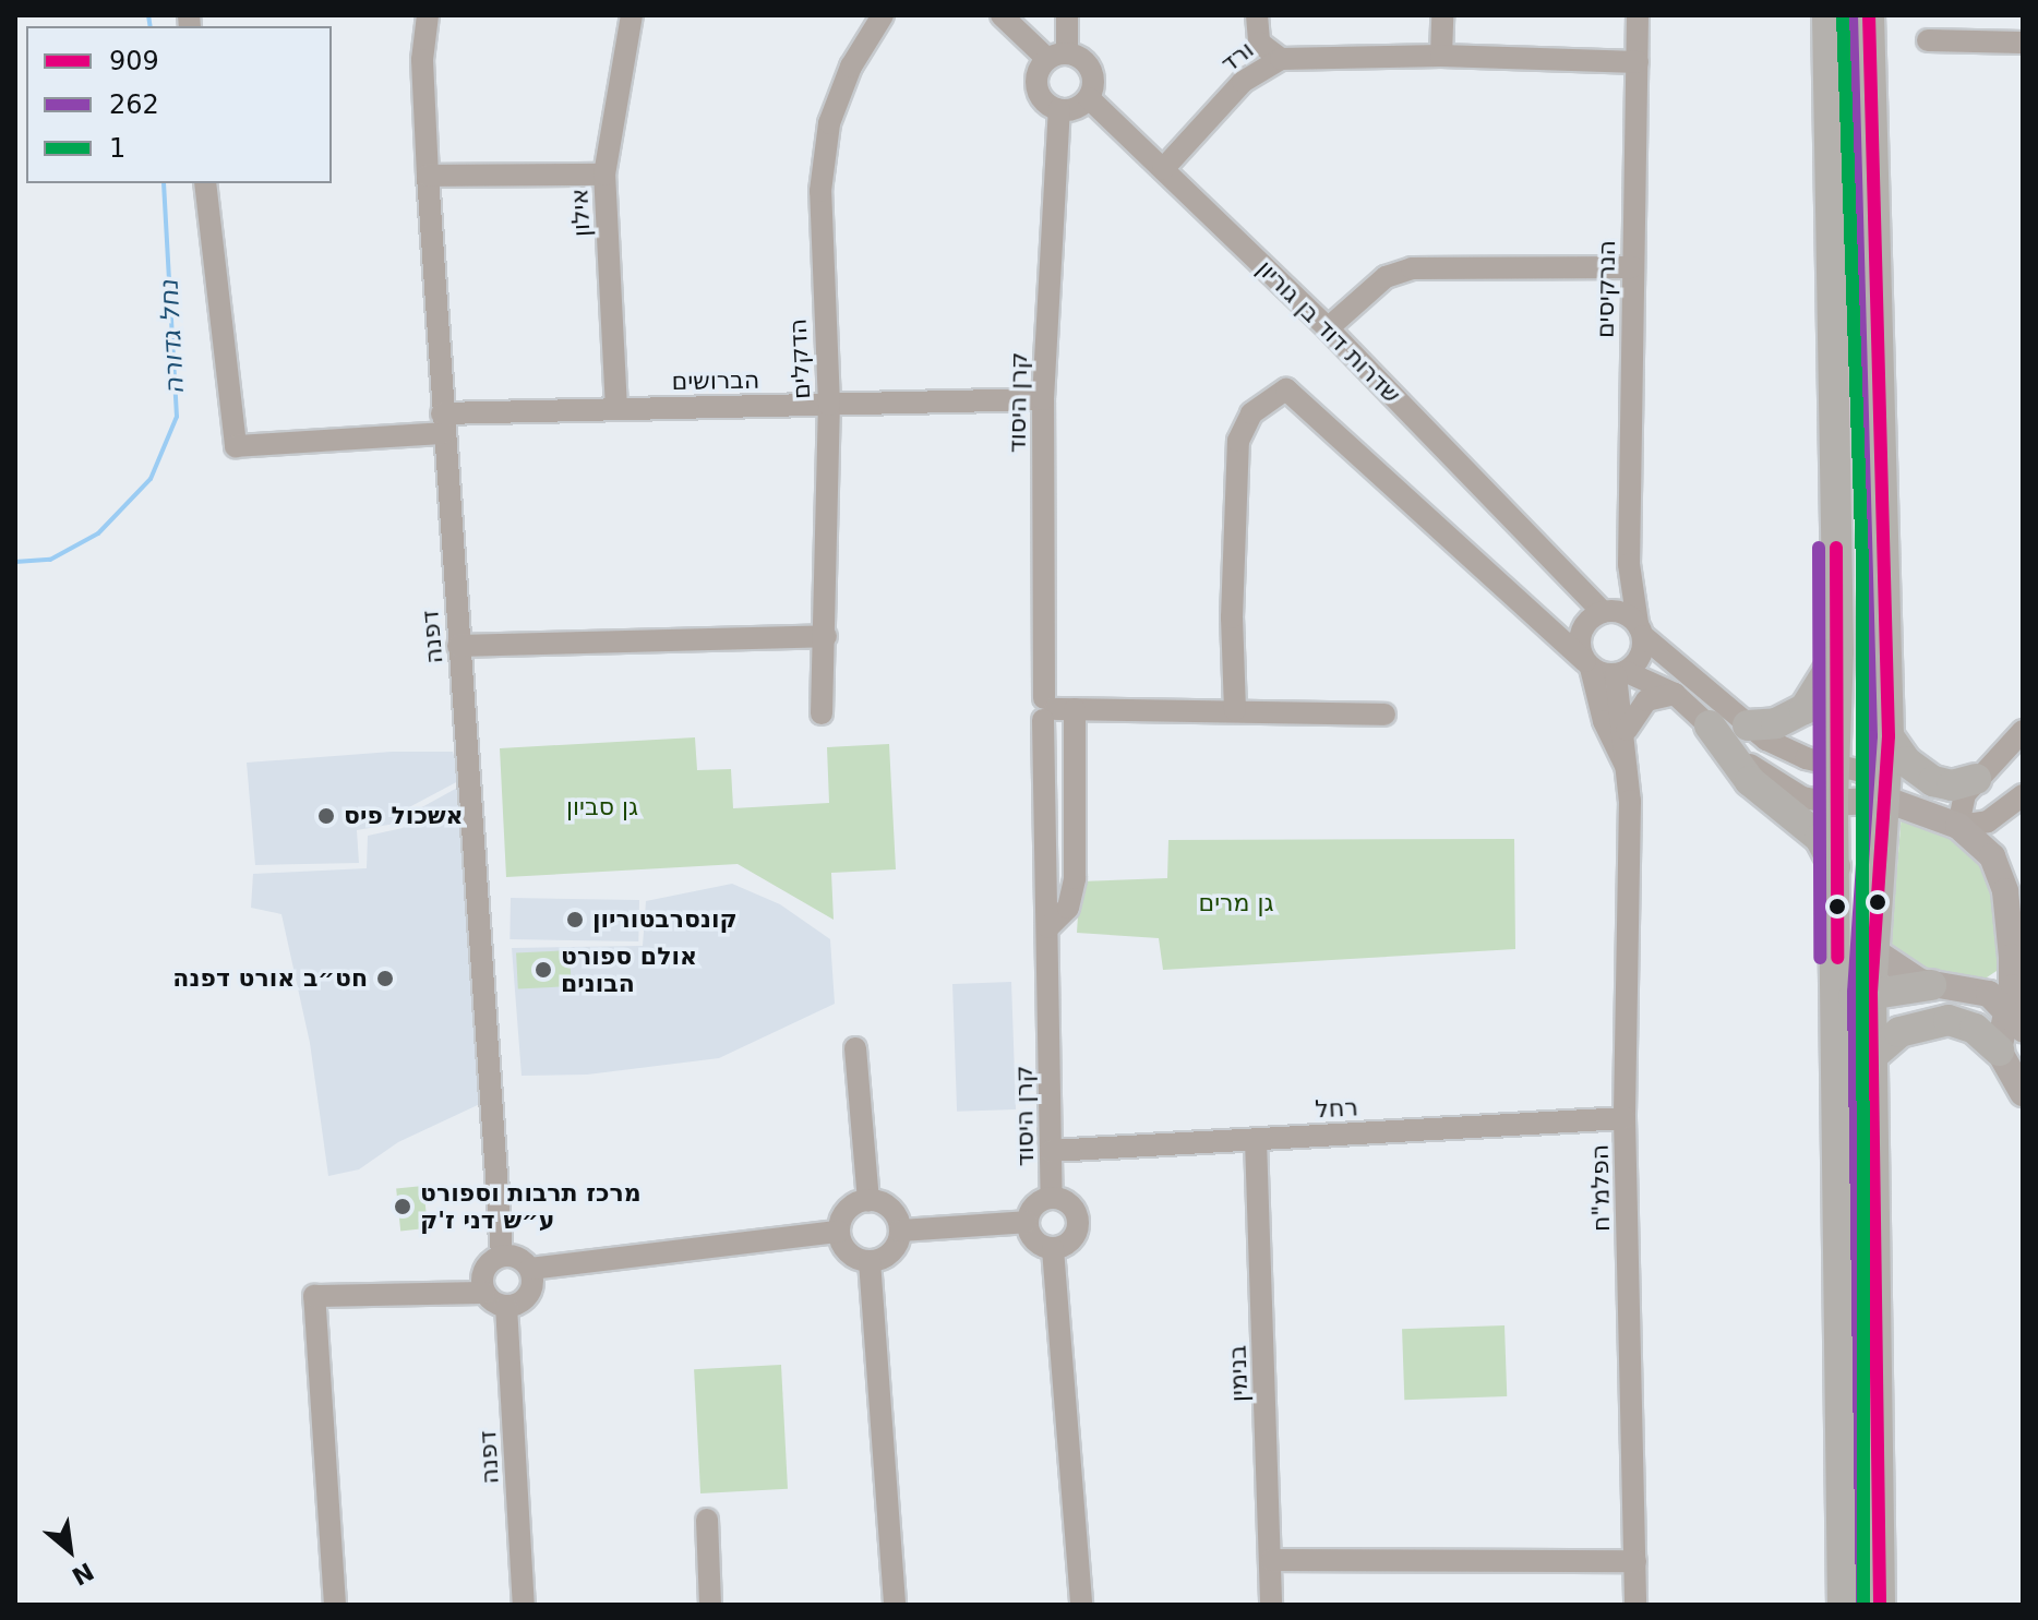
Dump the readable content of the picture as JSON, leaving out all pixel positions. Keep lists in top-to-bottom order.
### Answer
{
  "streets": {
    "street": [
      "ורד",
      "אילון",
      "הנרקיסים",
      "שדרות דוד בן גוריון",
      "הדקלים",
      "הברושים",
      "קרן היסוד",
      "דפנה",
      "רחל",
      "הפלמ\"ח",
      "בנימין"
    ]
  },
  "crossings": [
    ["ורד", "הנרקיסים"],
    ["ורד", "שדרות דוד בן גוריון"],
    ["אילון", "הברושים"],
    ["הנרקיסים", "שדרות דוד בן גוריון"],
    ["הנרקיסים", "הפלמ\"ח"],
    ["שדרות דוד בן גוריון", "קרן היסוד"],
    ["שדרות דוד בן גוריון", "הפלמ\"ח"],
    ["הדקלים", "הברושים"],
    ["הברושים", "קרן היסוד"],
    ["הברושים", "דפנה"],
    ["קרן היסוד", "רחל"],
    ["רחל", "הפלמ\"ח"],
    ["רחל", "בנימין"]
  ],
  "water": ["נחל גדורה"],
  "parks": ["גן סביון", "גן מרים"],
  "places": [
    "אשכול פיס",
    "קונסרבטוריון",
    "אולם ספורט הבונים",
    "חט״ב אורט דפנה",
    "מרכז תרבות וספורט ע״ש דני ז'ק"
  ],
  "lines": ["transit line 909", "transit line 262", "transit line 1"],
  "legend": ["909", "262", "1"],
  "north": "bottom right"
}
